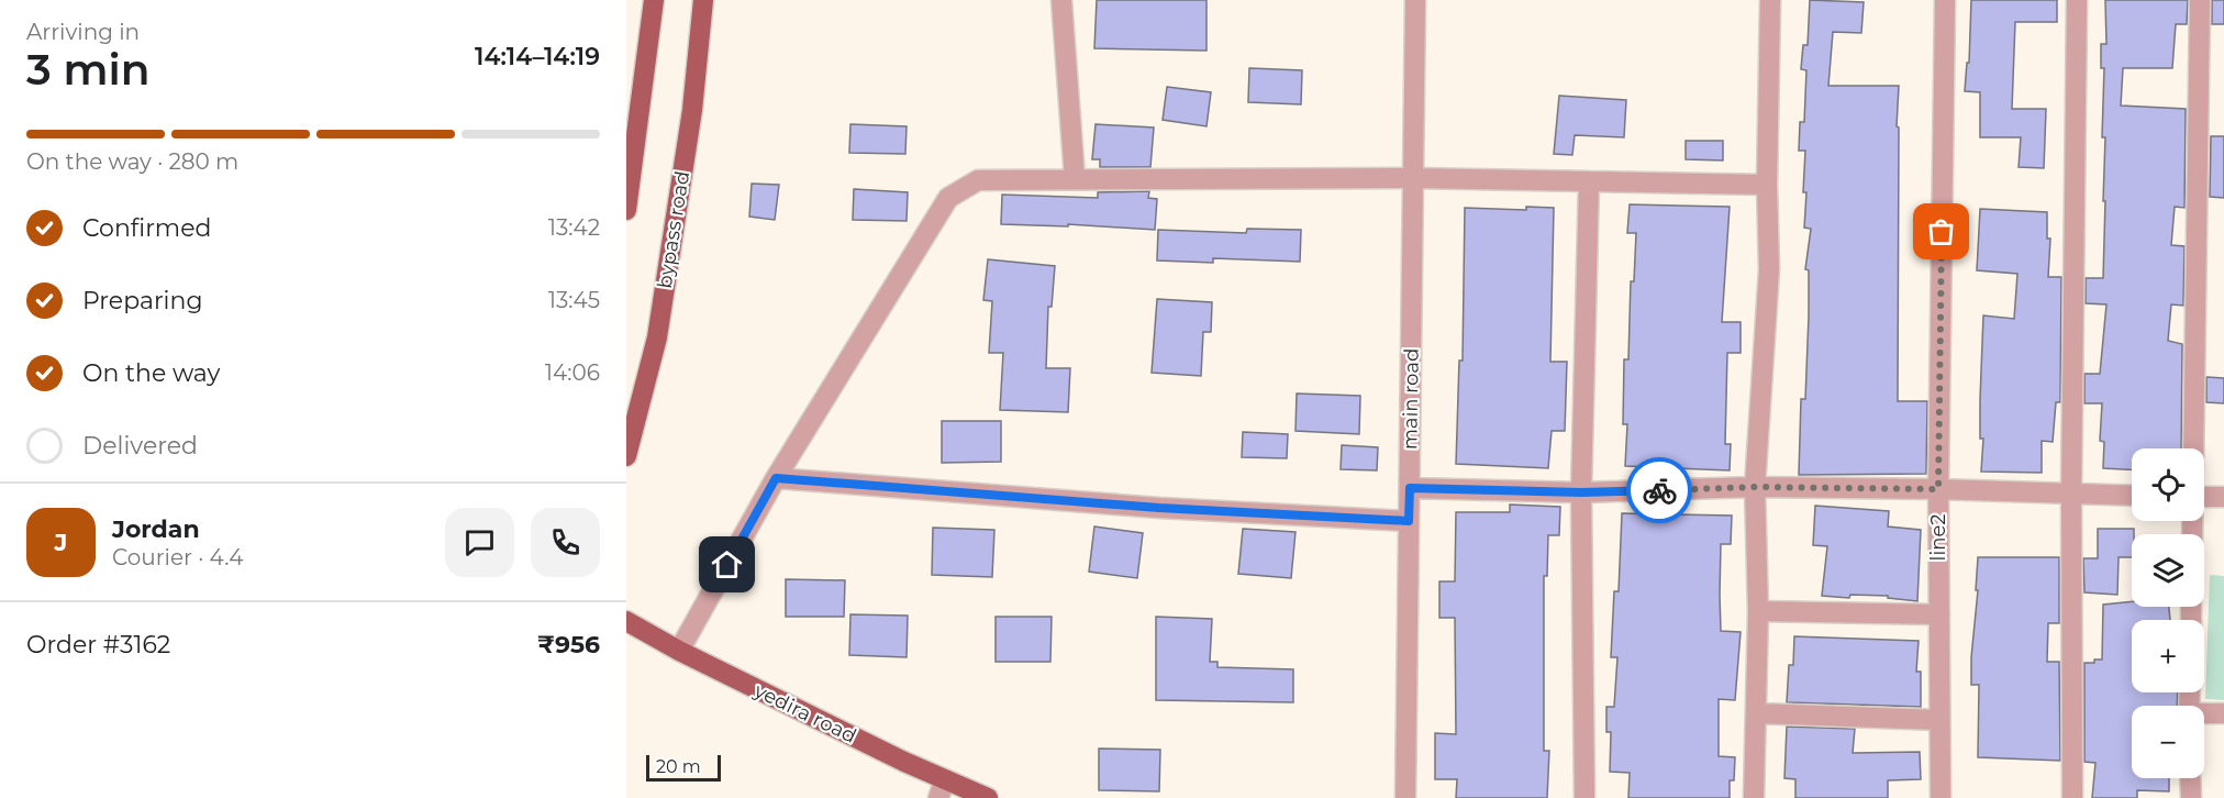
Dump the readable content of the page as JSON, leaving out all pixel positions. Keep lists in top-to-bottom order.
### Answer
{
  "streets": {
    "main road": ["bypass road", "yedira road"],
    "street": ["main road", "line2"]
  },
  "scale_bar": "20 m",
  "page": {
    "heading": ["3 min", "Arriving in", "14:14–14:19"],
    "panel": [
      "Jordan",
      "Courier · 4.4",
      "Order #3162",
      "₹956"
    ],
    "bar": "On the way · 280 m",
    "list": [
      ["Confirmed", "13:42"],
      ["Preparing", "13:45"],
      ["On the way", "14:06"],
      "Delivered"
    ],
    "map_buttons": ["+", "−"],
    "round": "J",
    "scale": "20 m"
  }
}
